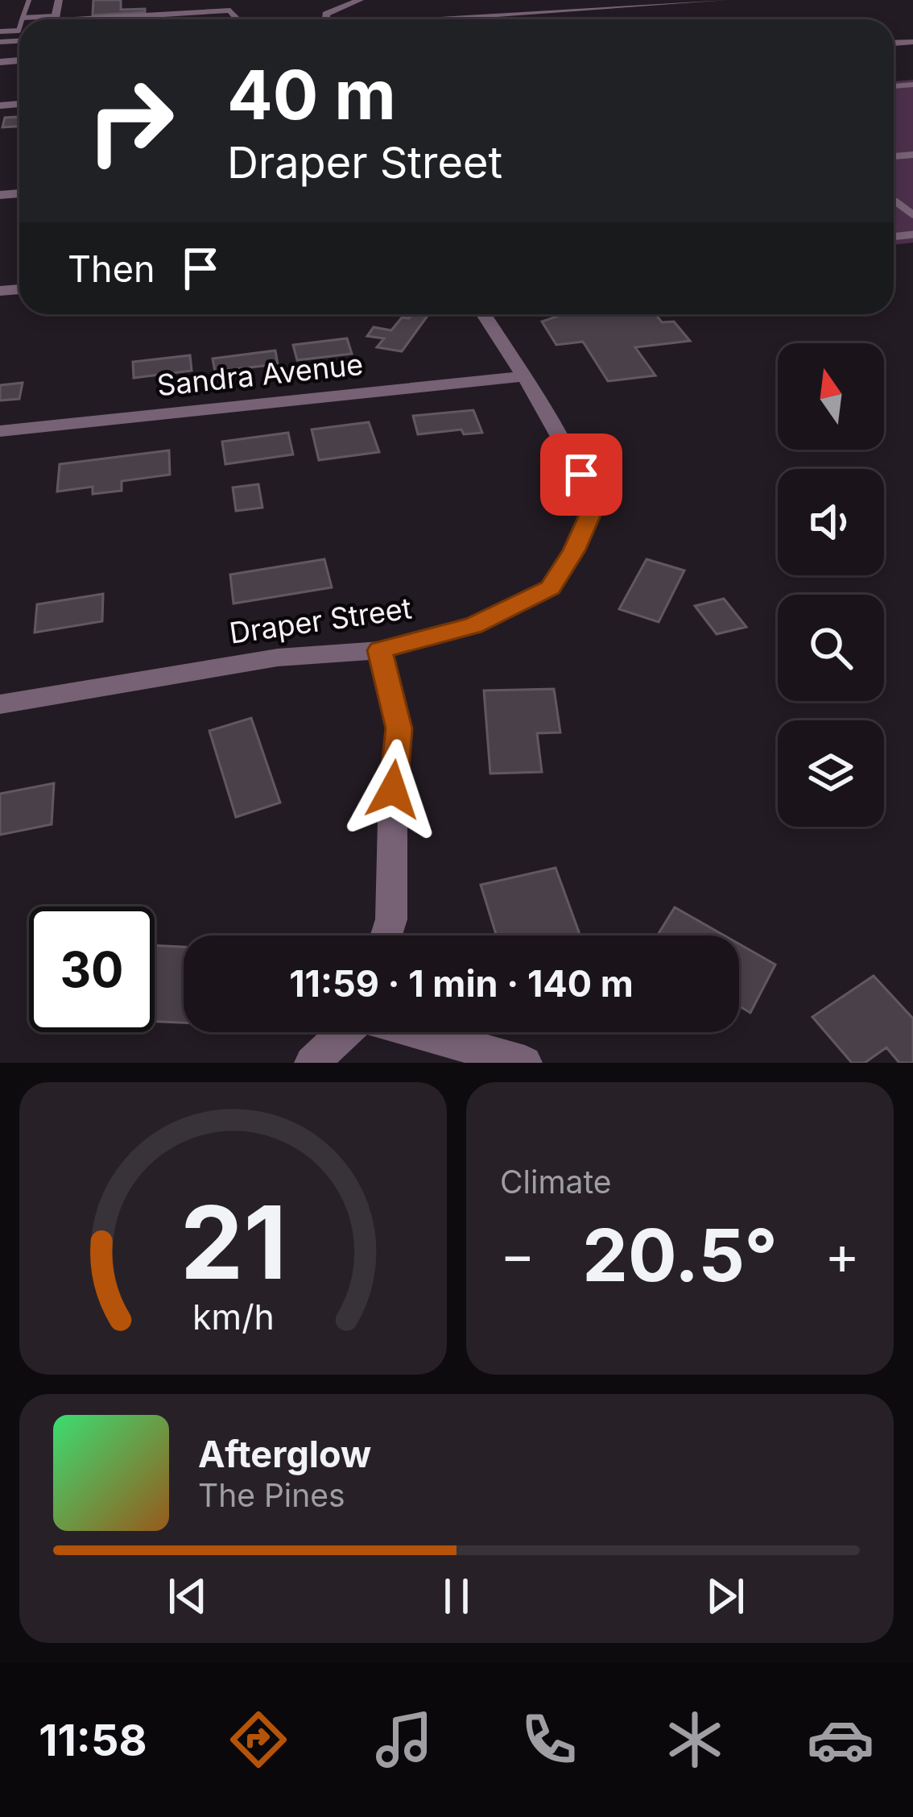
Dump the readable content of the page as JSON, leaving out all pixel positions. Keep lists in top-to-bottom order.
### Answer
{
  "streets": {
    "street": ["Sandra Avenue", "Draper Street"]
  },
  "crossings": [
    ["Sandra Avenue", "Draper Street"]
  ],
  "north": "top",
  "page": {
    "turn": ["40 m", "Draper Street"],
    "then": "Then",
    "limit": "30",
    "trip": "11:59 · 1 min · 140 m",
    "tile": "Climate",
    "heat": ["−", "20.5°", "+"],
    "song": ["Afterglow", "The Pines"],
    "tabs": "11:58",
    "gauge": ["21", "km/h"]
  }
}
